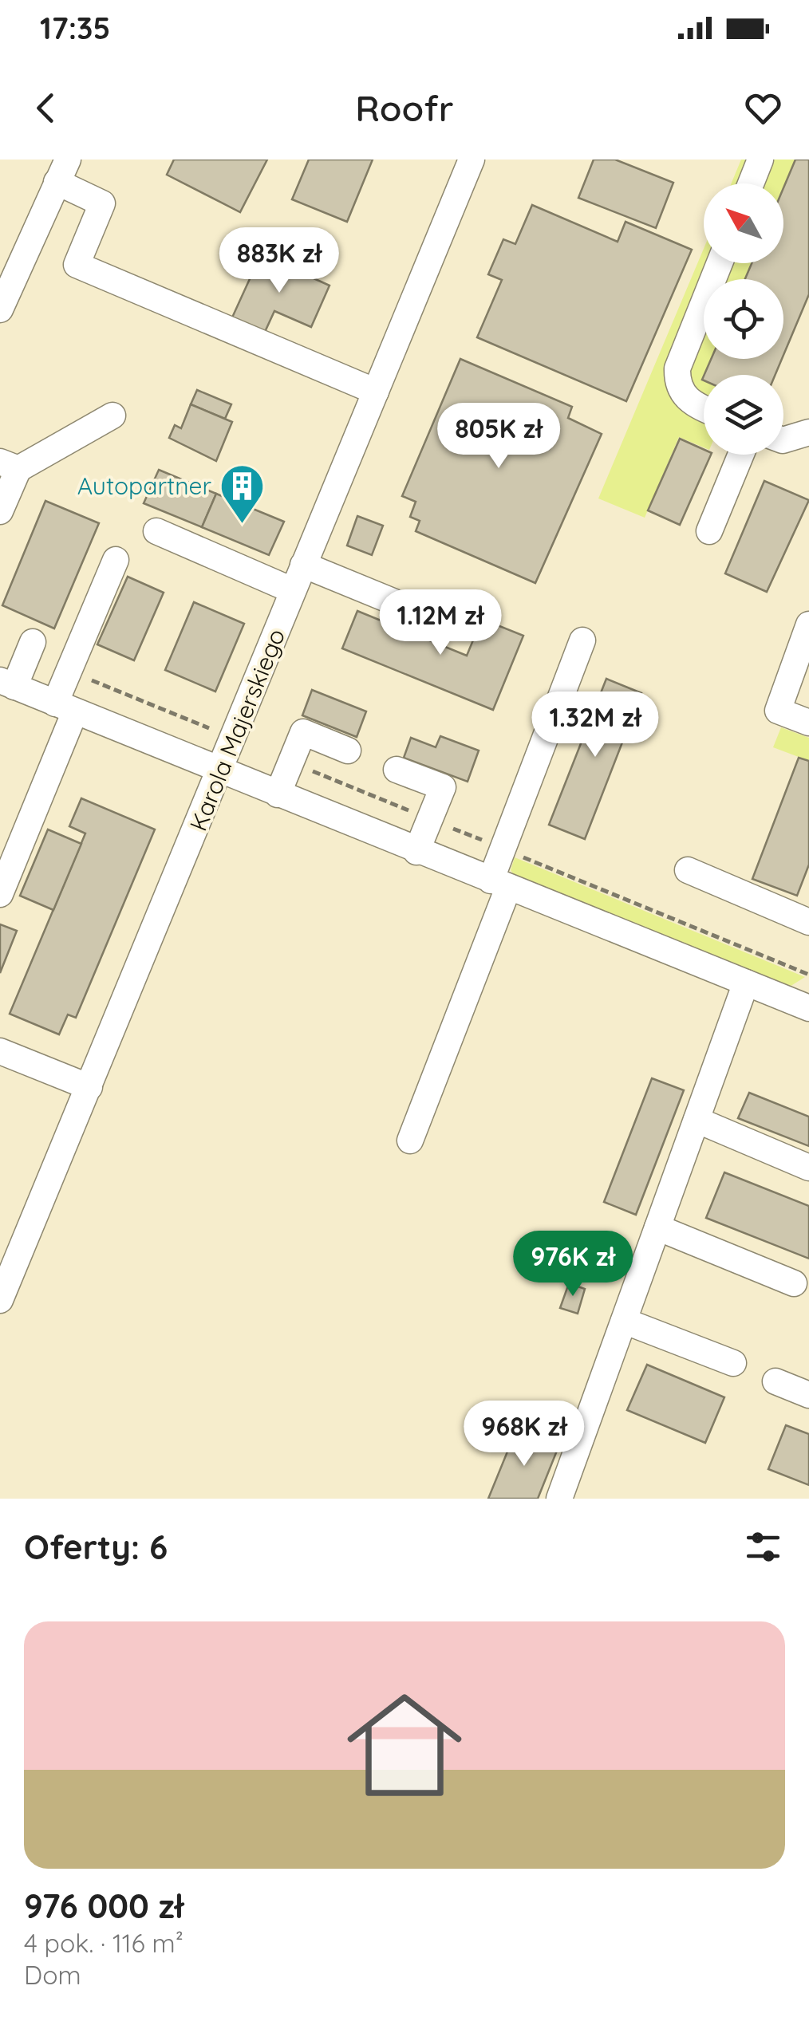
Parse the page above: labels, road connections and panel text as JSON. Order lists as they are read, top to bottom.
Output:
{
  "streets": {
    "street": ["Karola Majerskiego"]
  },
  "places": {
    "building": ["Autopartner"]
  },
  "north": "top left",
  "page": {
    "status": "17:35",
    "header": "Roofr",
    "price": [
      "883K zł",
      "805K zł",
      "1.12M zł",
      "1.32M zł",
      "976K zł",
      "968K zł"
    ],
    "heading": "Oferty: 6",
    "list": [
      {
        "name": "976 000 zł",
        "note": "4 pok. · 116 m² · Dom"
      }
    ]
  }
}
